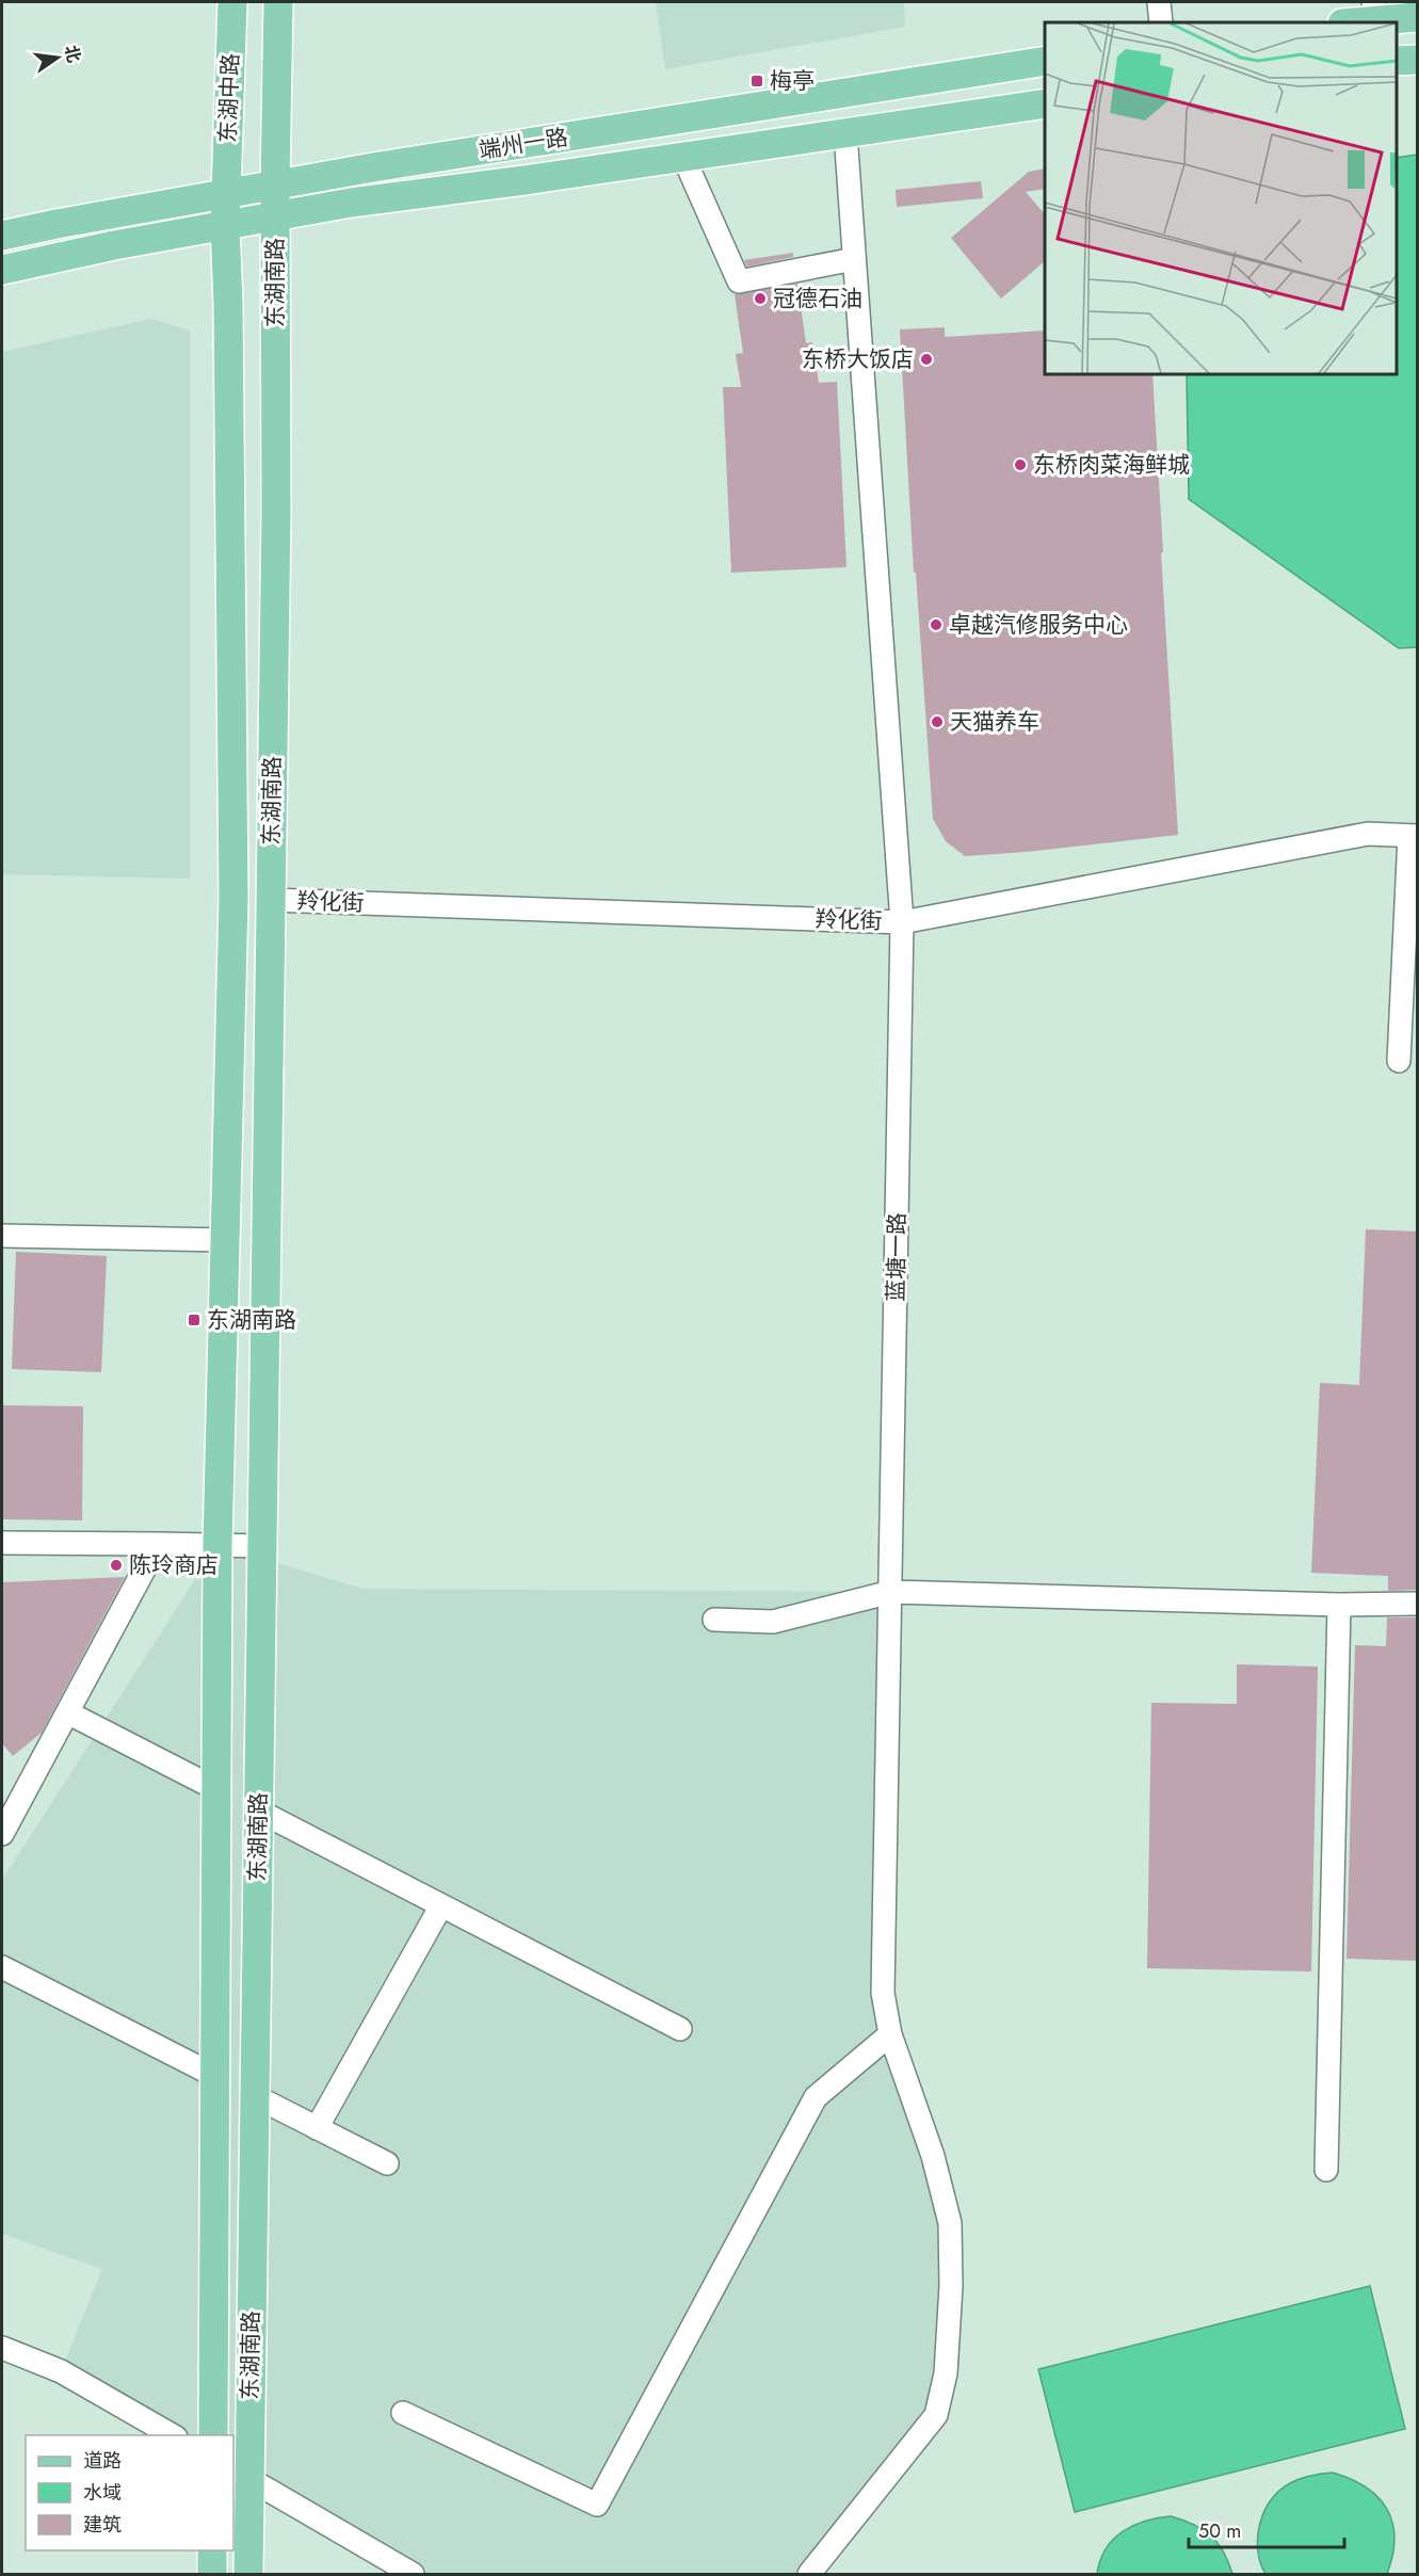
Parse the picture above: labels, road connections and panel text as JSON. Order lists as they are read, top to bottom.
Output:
{
  "streets": {
    "main road": ["东湖中路", "端州一路", "东湖南路"],
    "street": ["羚化街", "蓝塘一路"]
  },
  "crossings": [
    ["东湖中路", "端州一路"],
    ["东湖中路", "东湖南路"],
    ["端州一路", "东湖南路"],
    ["端州一路", "蓝塘一路"],
    ["东湖南路", "羚化街"],
    ["羚化街", "蓝塘一路"]
  ],
  "places": {
    "transit": ["梅亭", "东湖南路"],
    "other": [
      "冠德石油",
      "东桥大饭店",
      "东桥肉菜海鲜城",
      "卓越汽修服务中心",
      "天猫养车",
      "陈玲商店"
    ]
  },
  "legend": ["道路", "水域", "建筑"],
  "scale_bar": "50 m",
  "north": "right"
}
